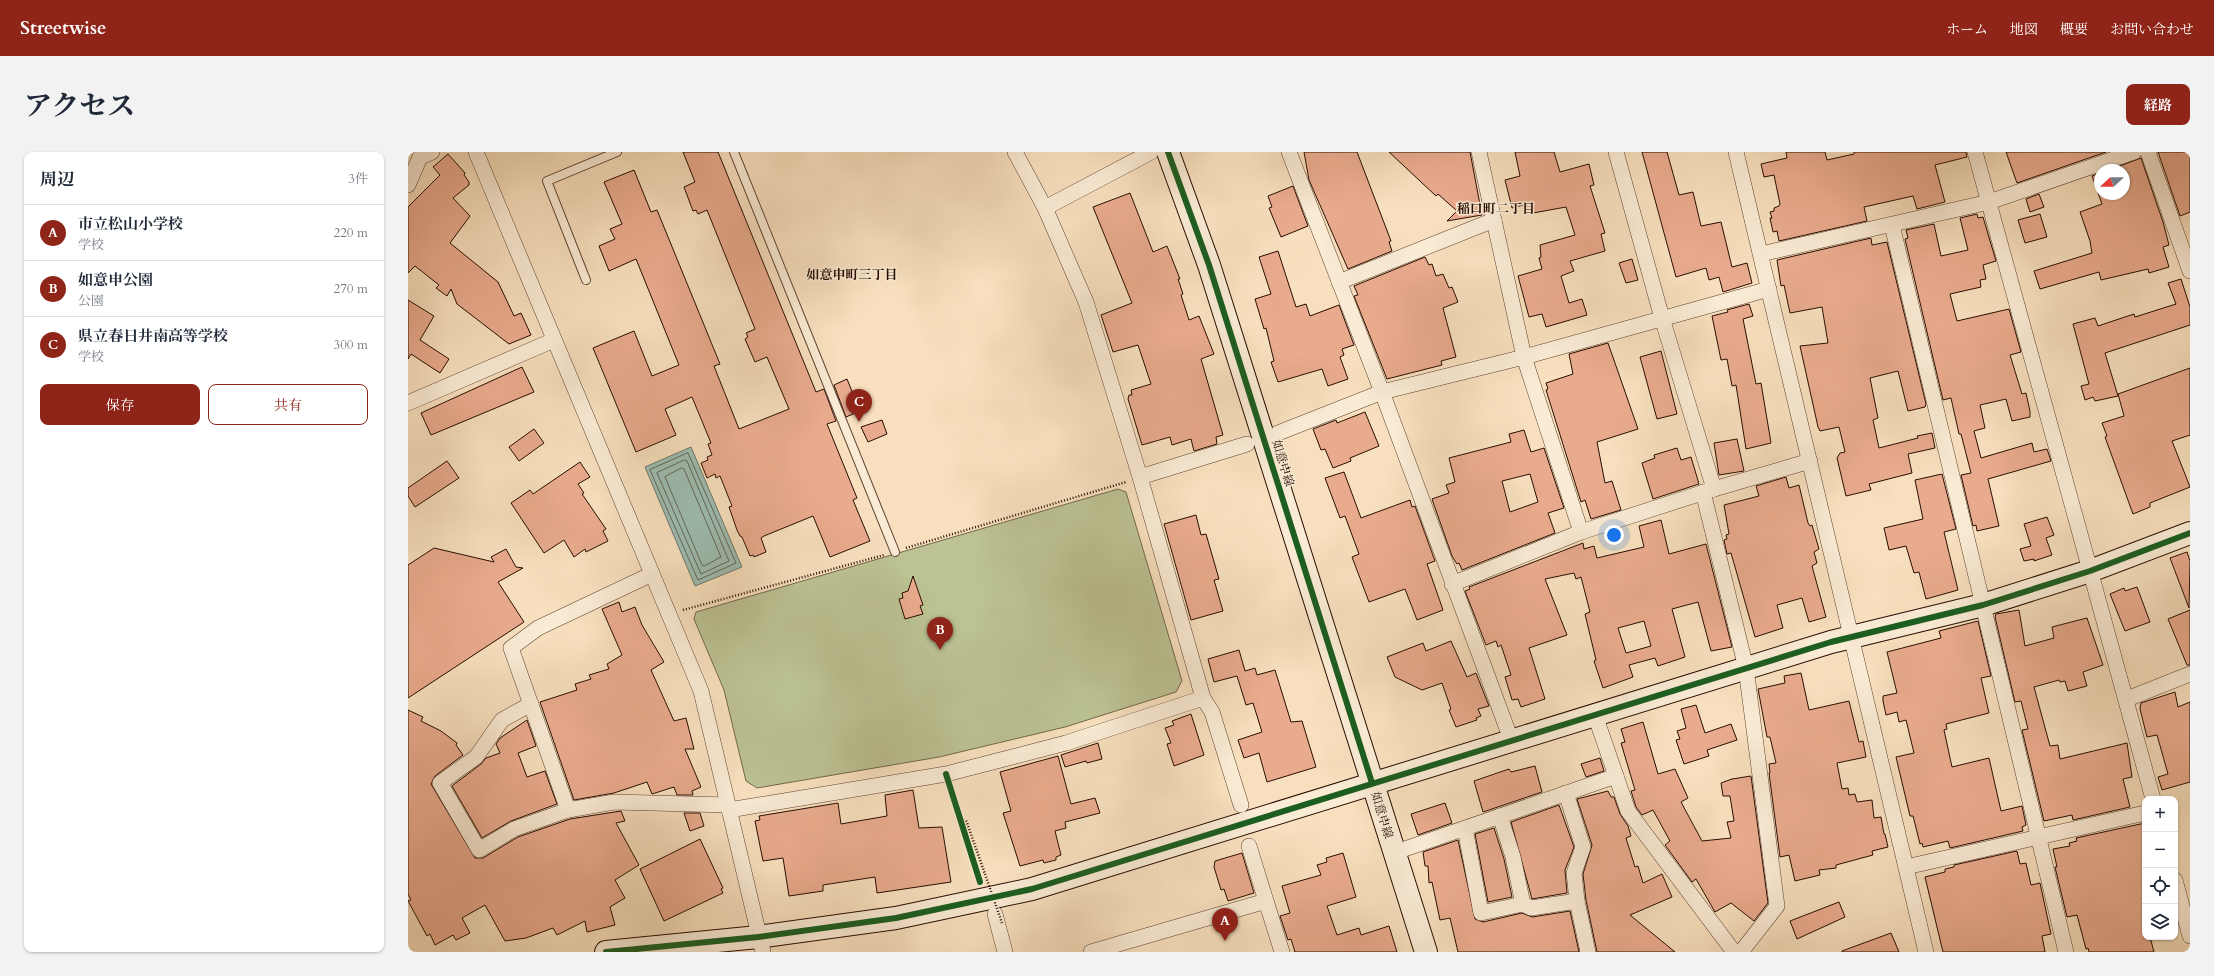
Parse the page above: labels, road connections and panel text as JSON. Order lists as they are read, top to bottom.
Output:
{
  "streets": {
    "street": ["如意申線"]
  },
  "districts": ["稲口町二丁目", "如意申町三丁目"],
  "north": "left",
  "page": {
    "header": "Streetwise",
    "nav": [
      "ホーム",
      "地図",
      "概要",
      "お問い合わせ"
    ],
    "title": "アクセス",
    "buttons": [
      "経路",
      ["保存", "共有"]
    ],
    "heading": ["周辺", "3件"],
    "list": [
      {
        "mark": "A",
        "name": "市立松山小学校",
        "note": "学校",
        "value": "220 m"
      },
      {
        "mark": "B",
        "name": "如意申公園",
        "note": "公園",
        "value": "270 m"
      },
      {
        "mark": "C",
        "name": "県立春日井南高等学校",
        "note": "学校",
        "value": "300 m"
      }
    ],
    "pins": ["C", "B", "A"],
    "map_buttons": ["+", "−"]
  }
}
